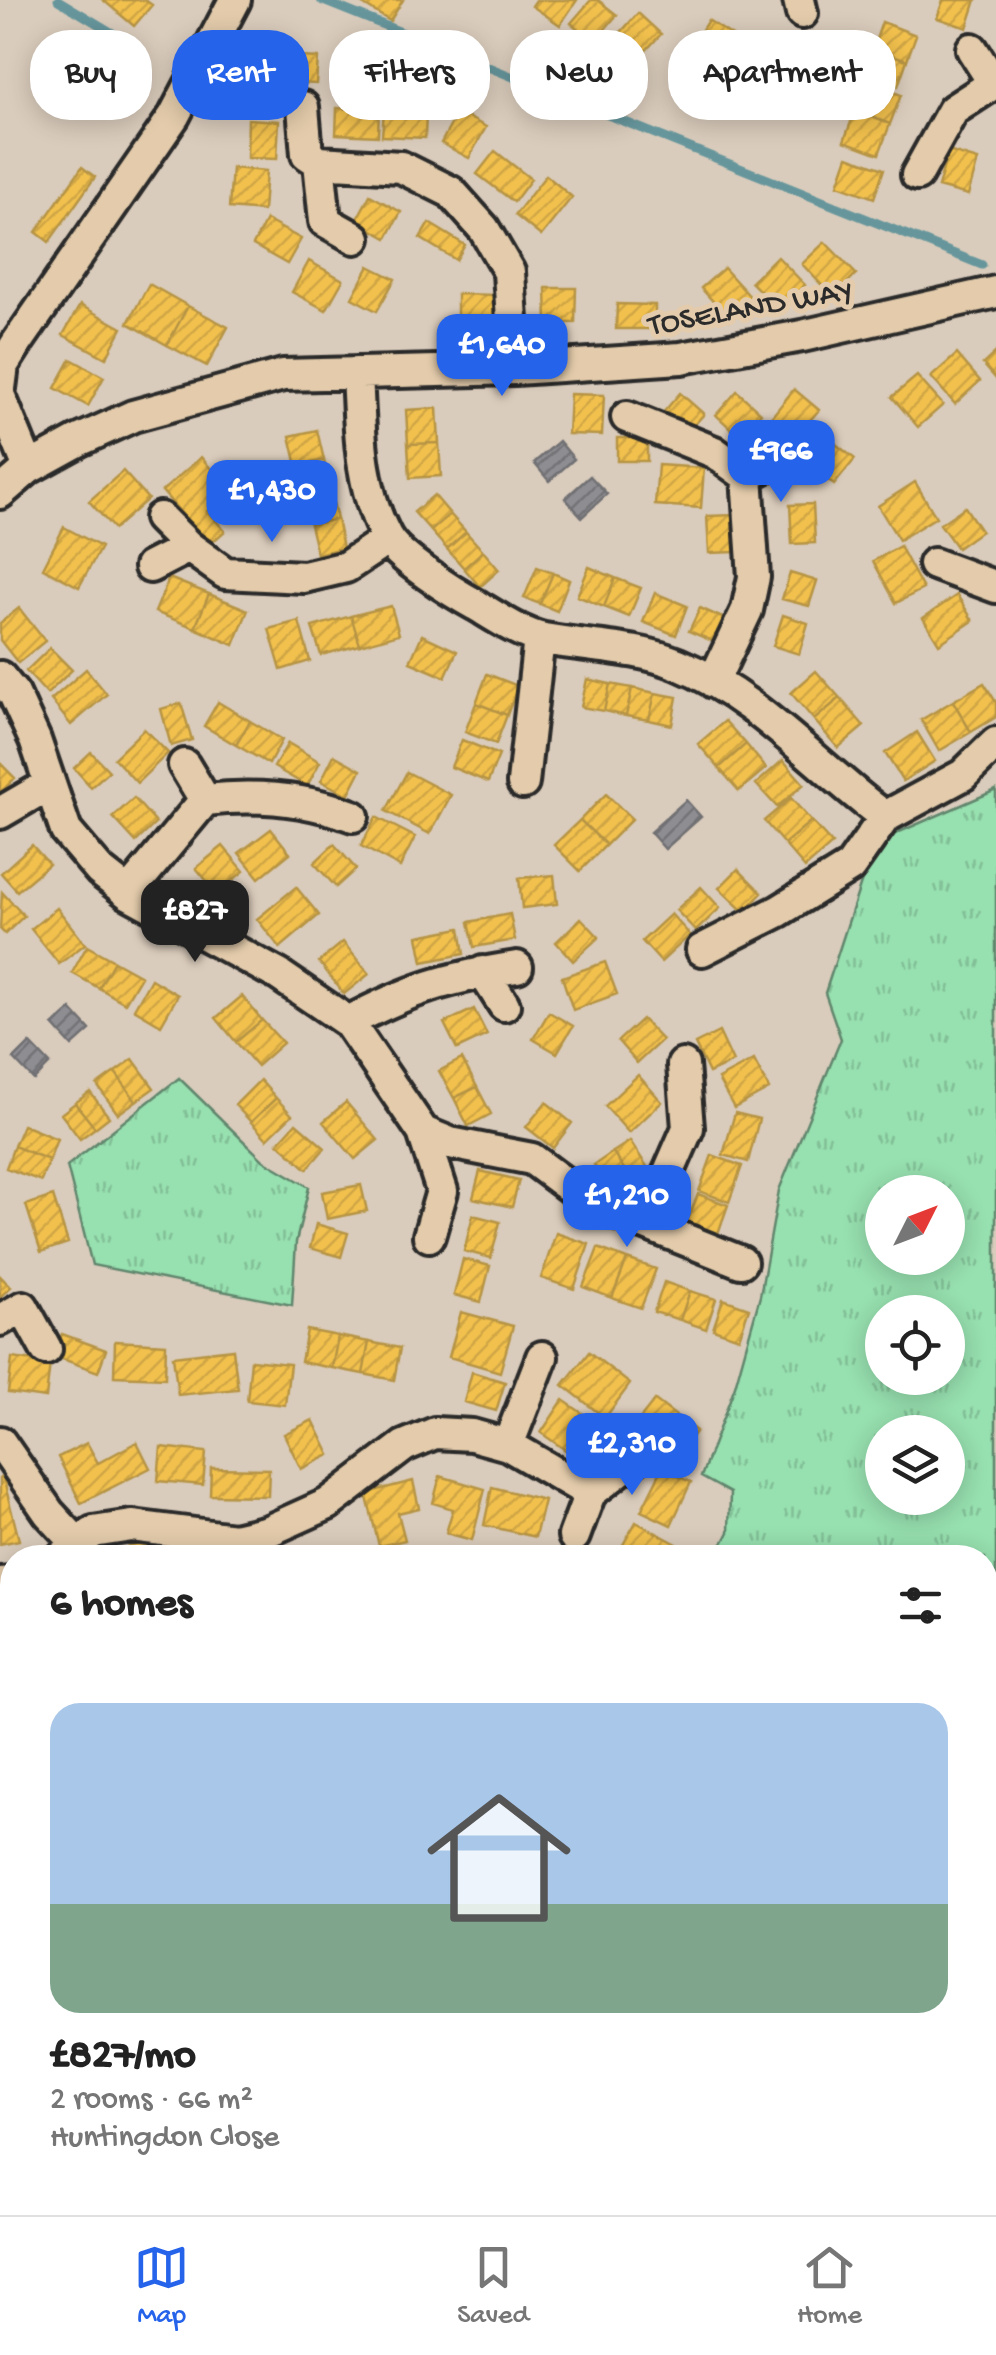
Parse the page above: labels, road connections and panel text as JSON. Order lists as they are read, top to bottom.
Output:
{
  "streets": {
    "street": ["TOSELAND WAY"]
  },
  "north": "top right",
  "page": {
    "chip": [
      "Buy",
      "Rent",
      "Filters",
      "New",
      "Apartment"
    ],
    "price": [
      "£1,640",
      "£966",
      "£1,430",
      "£827",
      "£1,210",
      "£2,310"
    ],
    "heading": "6 homes",
    "list": [
      {
        "name": "£827/mo",
        "note": "2 rooms · 66 m² · Huntingdon Close"
      }
    ],
    "tabs": ["Map", "Saved", "Home"]
  }
}
